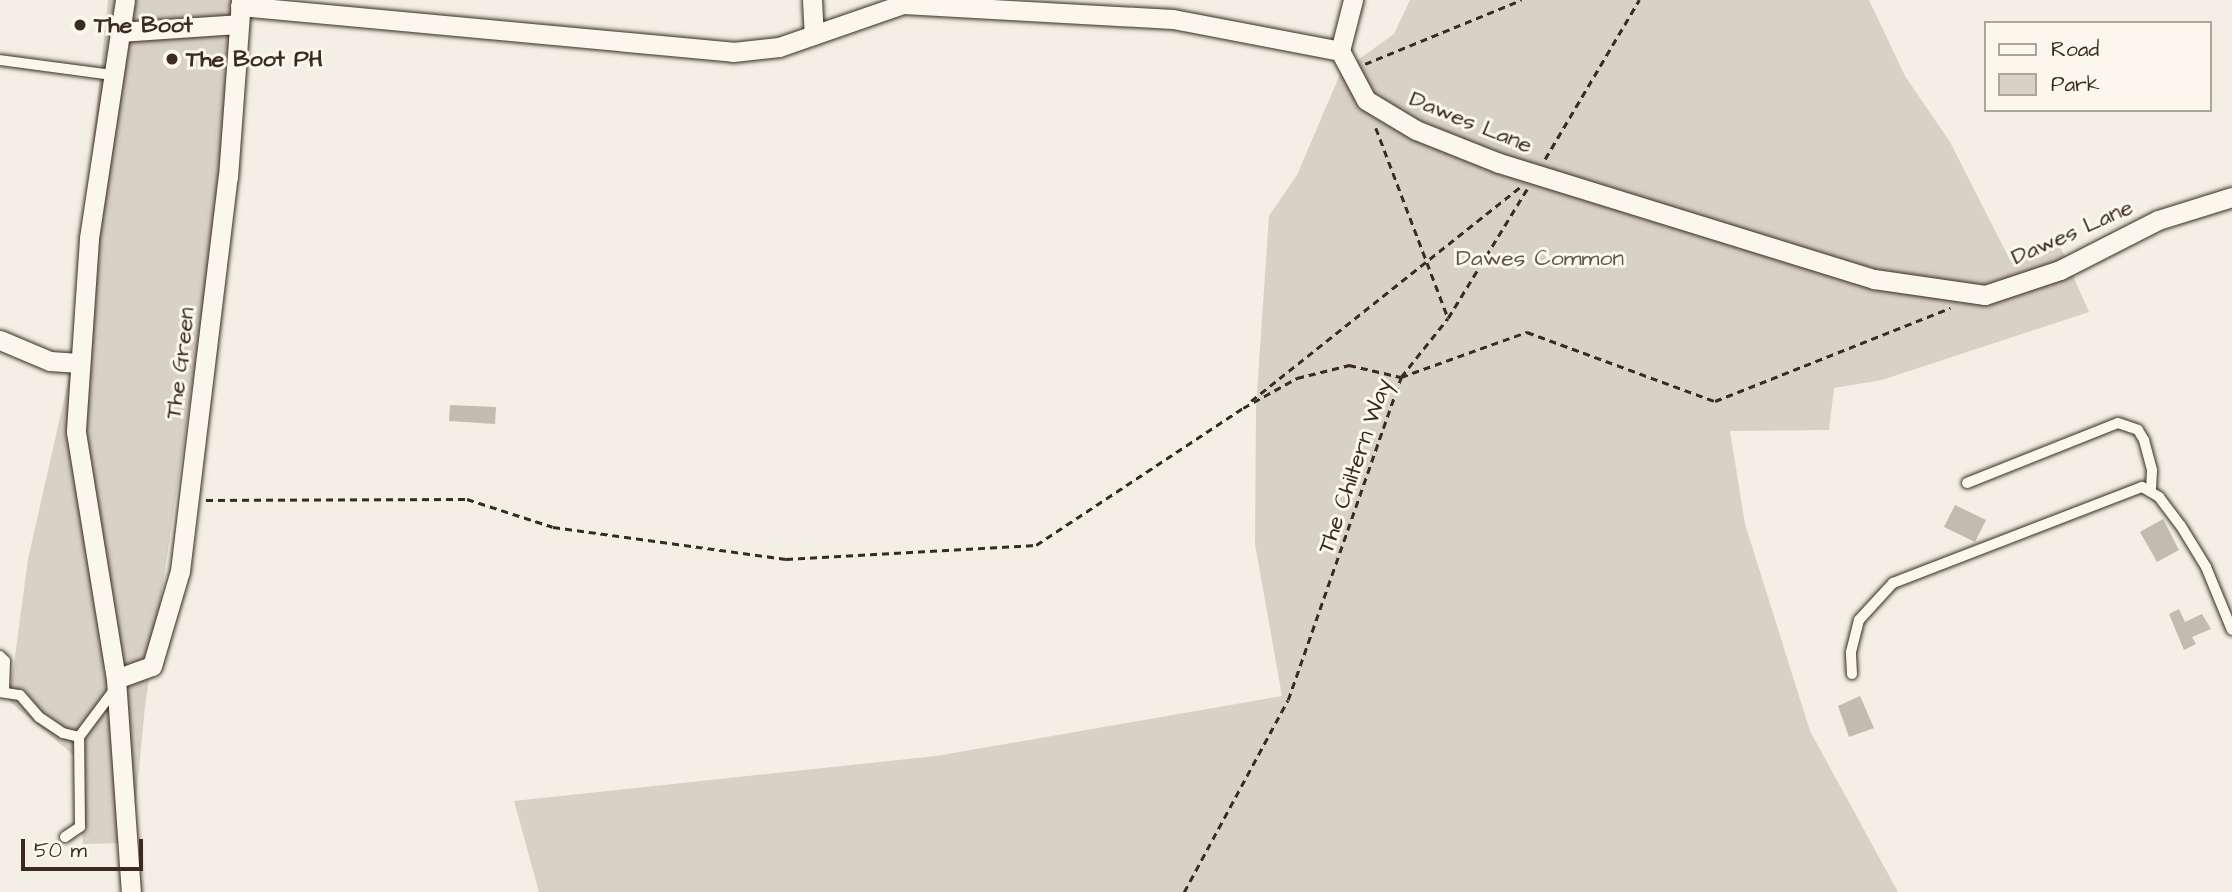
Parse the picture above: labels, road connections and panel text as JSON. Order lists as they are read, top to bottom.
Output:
{
  "streets": {
    "street": ["Dawes Lane", "The Green"],
    "path": ["The Chiltern Way"]
  },
  "crossings": [
    ["Dawes Lane", "The Chiltern Way"]
  ],
  "parks": ["Dawes Common"],
  "places": ["The Boot", "The Boot PH"],
  "legend": ["Road", "Park"],
  "scale_bar": "50 m"
}
